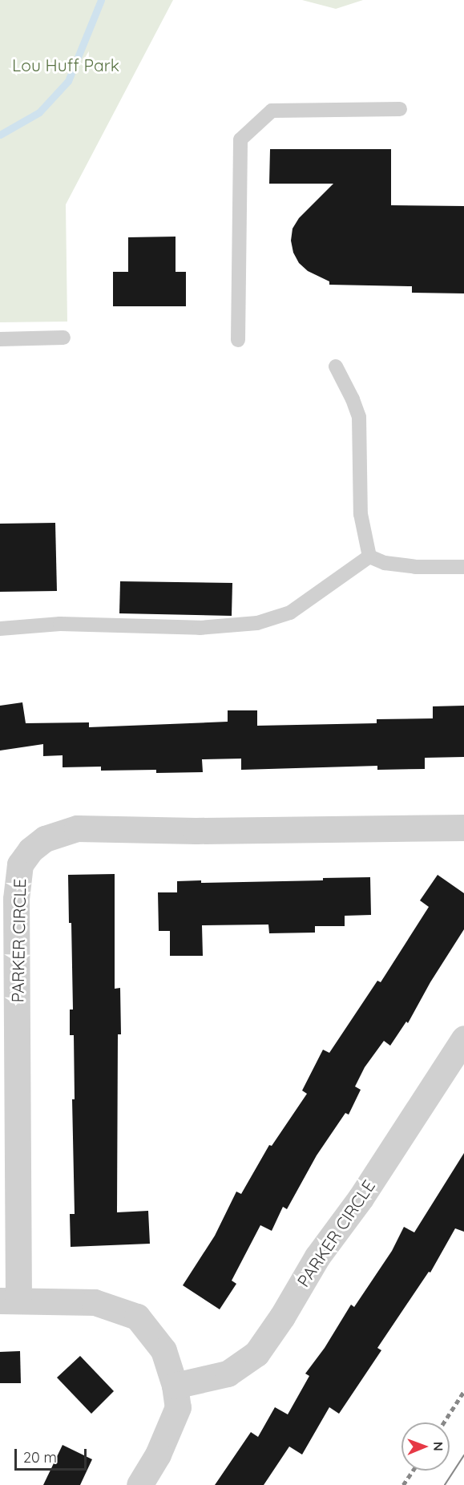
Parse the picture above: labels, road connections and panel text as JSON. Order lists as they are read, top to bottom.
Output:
{
  "streets": {
    "street": ["PARKER CIRCLE"]
  },
  "parks": ["Lou Huff Park"],
  "scale_bar": "20 m",
  "north": "right"
}
